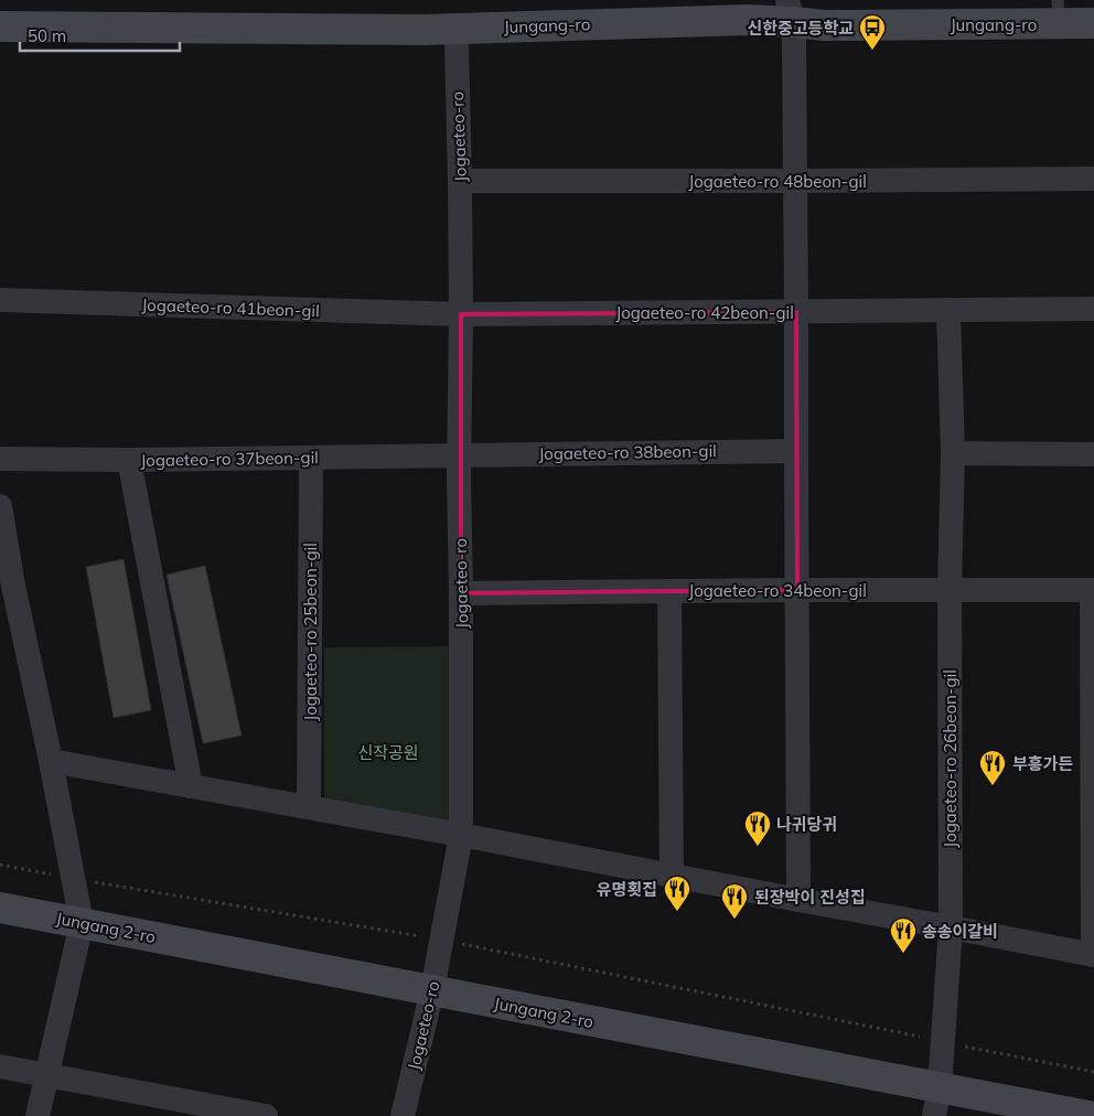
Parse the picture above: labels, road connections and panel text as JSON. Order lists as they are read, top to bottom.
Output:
{
  "streets": {
    "main road": ["Jungang-ro", "Jungang 2-ro"],
    "street": [
      "Jogaeteo-ro",
      "Jogaeteo-ro 48beon-gil",
      "Jogaeteo-ro 41beon-gil",
      "Jogaeteo-ro 42beon-gil",
      "Jogaeteo-ro 38beon-gil",
      "Jogaeteo-ro 37beon-gil",
      "Jogaeteo-ro 34beon-gil",
      "Jogaeteo-ro 25beon-gil",
      "Jogaeteo-ro 26beon-gil"
    ]
  },
  "crossings": [
    ["Jungang-ro", "Jogaeteo-ro"],
    ["Jogaeteo-ro", "Jogaeteo-ro 48beon-gil"],
    ["Jogaeteo-ro", "Jogaeteo-ro 41beon-gil"],
    ["Jogaeteo-ro", "Jogaeteo-ro 42beon-gil"],
    ["Jogaeteo-ro", "Jogaeteo-ro 38beon-gil"],
    ["Jogaeteo-ro", "Jogaeteo-ro 37beon-gil"],
    ["Jogaeteo-ro", "Jogaeteo-ro 34beon-gil"],
    ["Jogaeteo-ro", "Jungang 2-ro"],
    ["Jogaeteo-ro 41beon-gil", "Jogaeteo-ro 42beon-gil"],
    ["Jogaeteo-ro 38beon-gil", "Jogaeteo-ro 37beon-gil"],
    ["Jogaeteo-ro 37beon-gil", "Jogaeteo-ro 25beon-gil"],
    ["Jogaeteo-ro 34beon-gil", "Jogaeteo-ro 26beon-gil"],
    ["Jogaeteo-ro 26beon-gil", "Jungang 2-ro"]
  ],
  "parks": ["신작공원"],
  "places": {
    "bus stop": ["신한중고등학교"],
    "restaurant": [
      "부흥가든",
      "나귀당귀",
      "유명횟집",
      "된장박이 진성집",
      "송송이갈비"
    ]
  },
  "scale_bar": "50 m"
}
